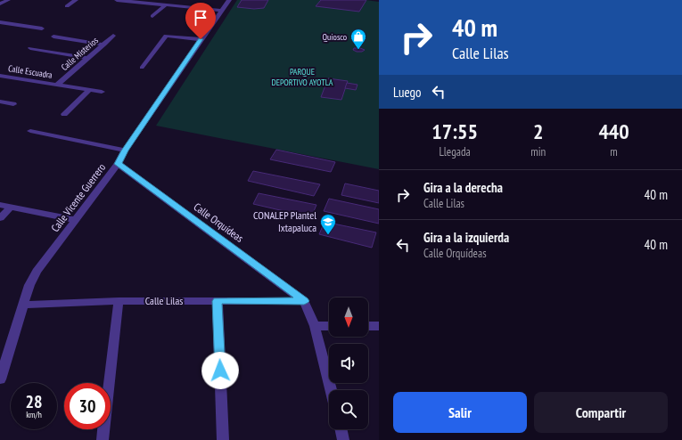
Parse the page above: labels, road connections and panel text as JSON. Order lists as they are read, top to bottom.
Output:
{
  "streets": {
    "street": [
      "Calle Misterios",
      "Calle Escuadra",
      "Calle Vicente Guerrero",
      "Calle Orquídeas",
      "Calle Lilas"
    ]
  },
  "crossings": [
    ["Calle Misterios", "Calle Escuadra"],
    ["Calle Vicente Guerrero", "Calle Orquídeas"],
    ["Calle Vicente Guerrero", "Calle Lilas"],
    ["Calle Orquídeas", "Calle Lilas"]
  ],
  "parks": ["PARQUE DEPORTIVO AYOTLA"],
  "places": {
    "shop": ["Quiosco"],
    "school or university": ["CONALEP Plantel Ixtapaluca"]
  },
  "north": "bottom",
  "page": {
    "turn": ["40 m", "Calle Lilas"],
    "then": "Luego",
    "eta": [
      "17:55",
      "Llegada",
      "2",
      "min",
      "440",
      "m"
    ],
    "list": [
      {
        "name": "Gira a la derecha",
        "note": "Calle Lilas",
        "value": "40 m"
      },
      {
        "name": "Gira a la izquierda",
        "note": "Calle Orquídeas",
        "value": "40 m"
      }
    ],
    "speed": "28 km/h",
    "limit": "30",
    "buttons": ["Salir", "Compartir"]
  }
}
